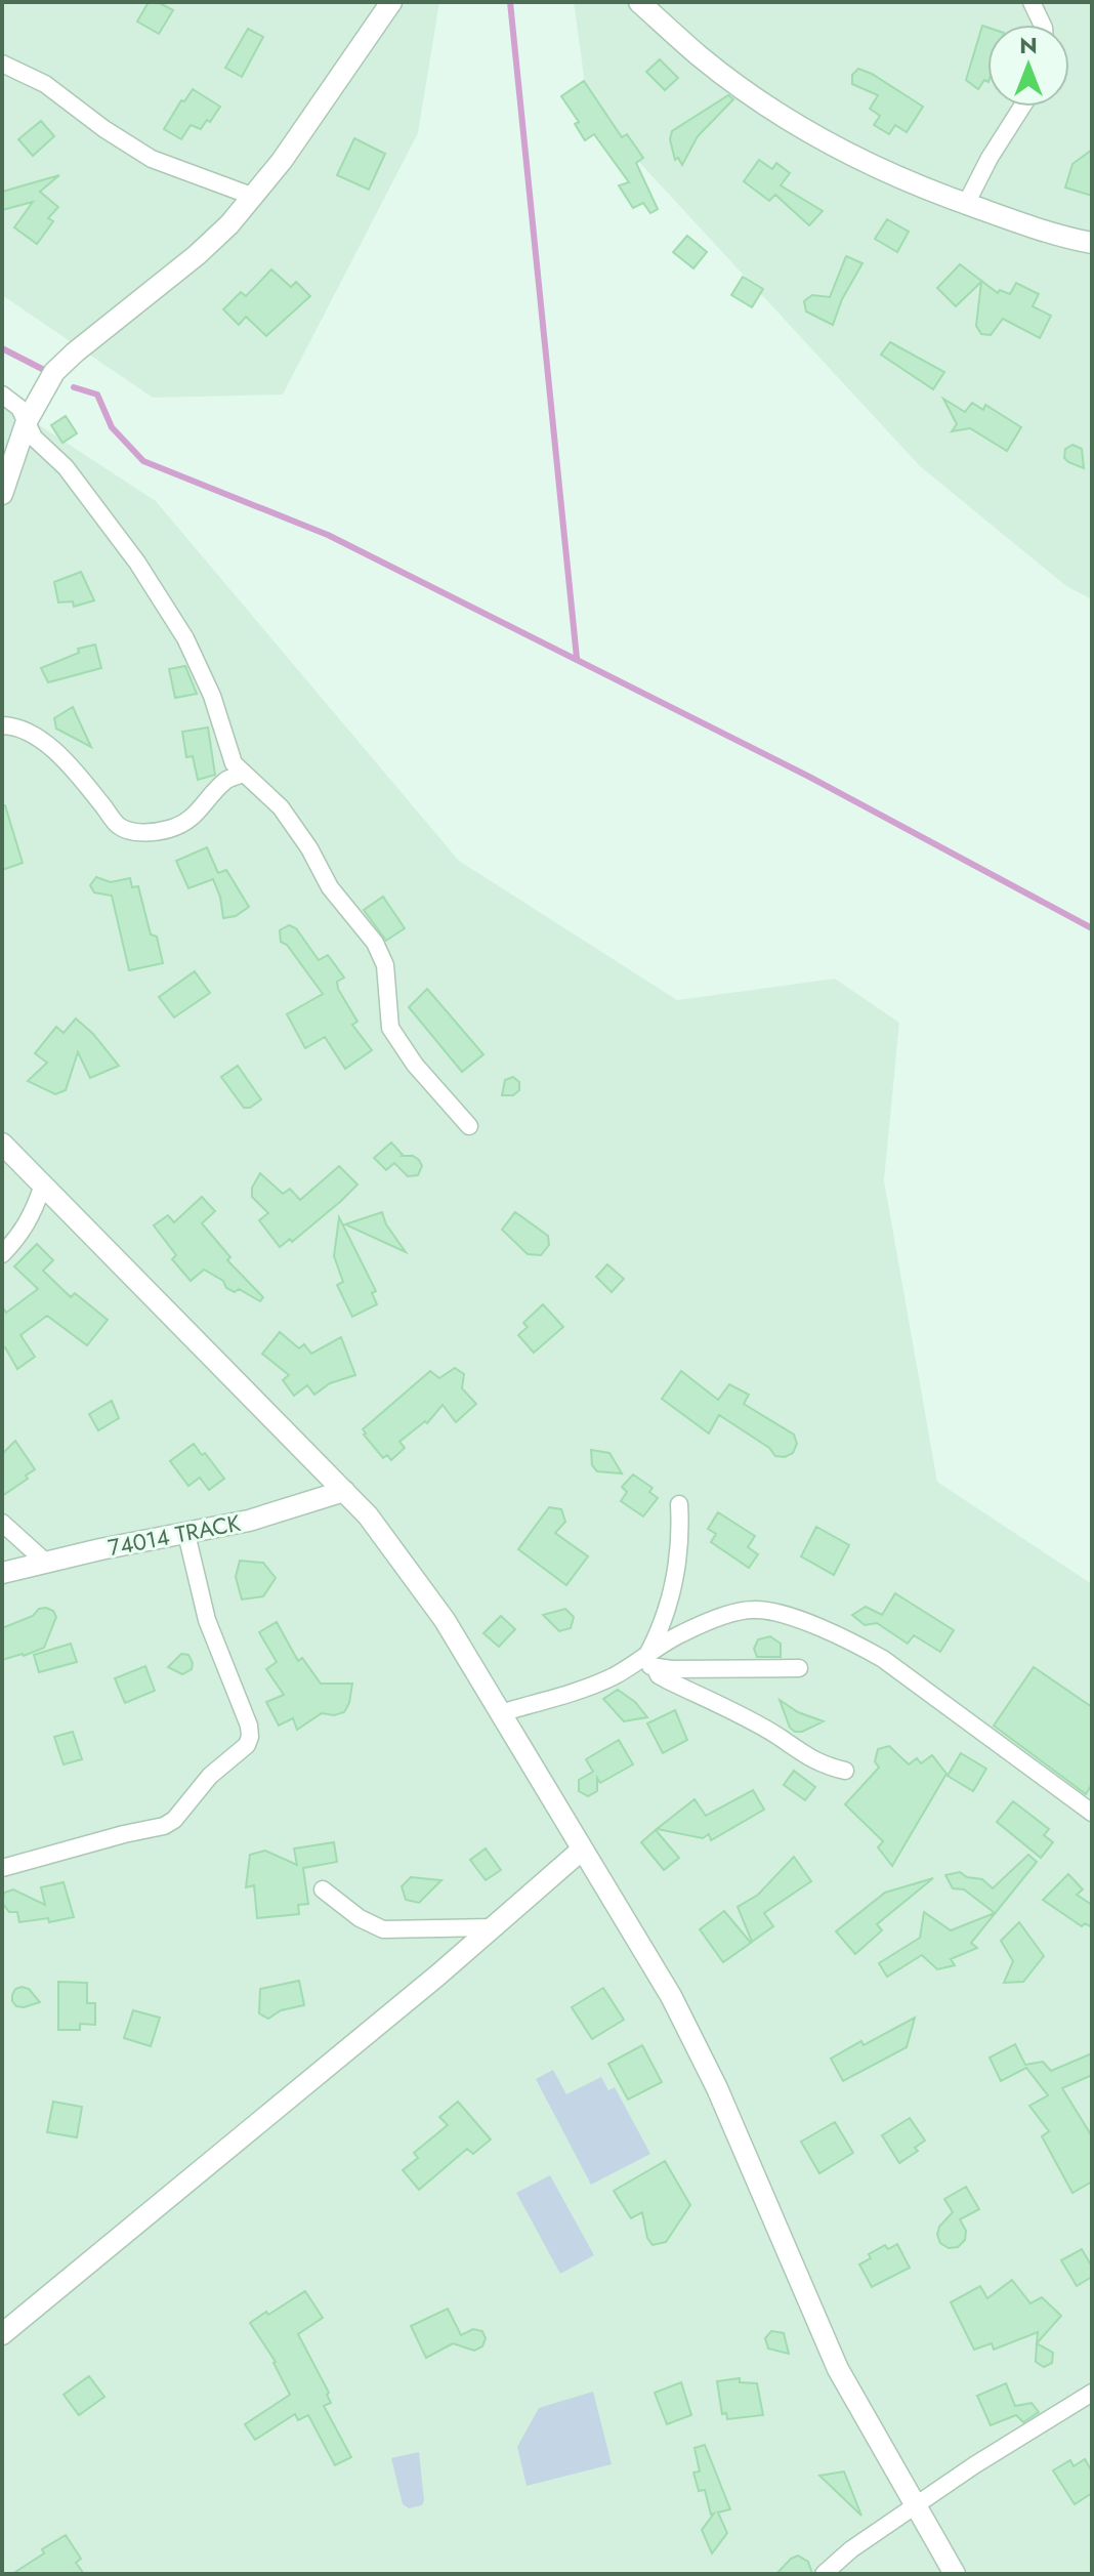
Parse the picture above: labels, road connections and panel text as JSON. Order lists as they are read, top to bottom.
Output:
{
  "streets": {
    "street": ["74014 TRACK"]
  },
  "north": "top"
}
